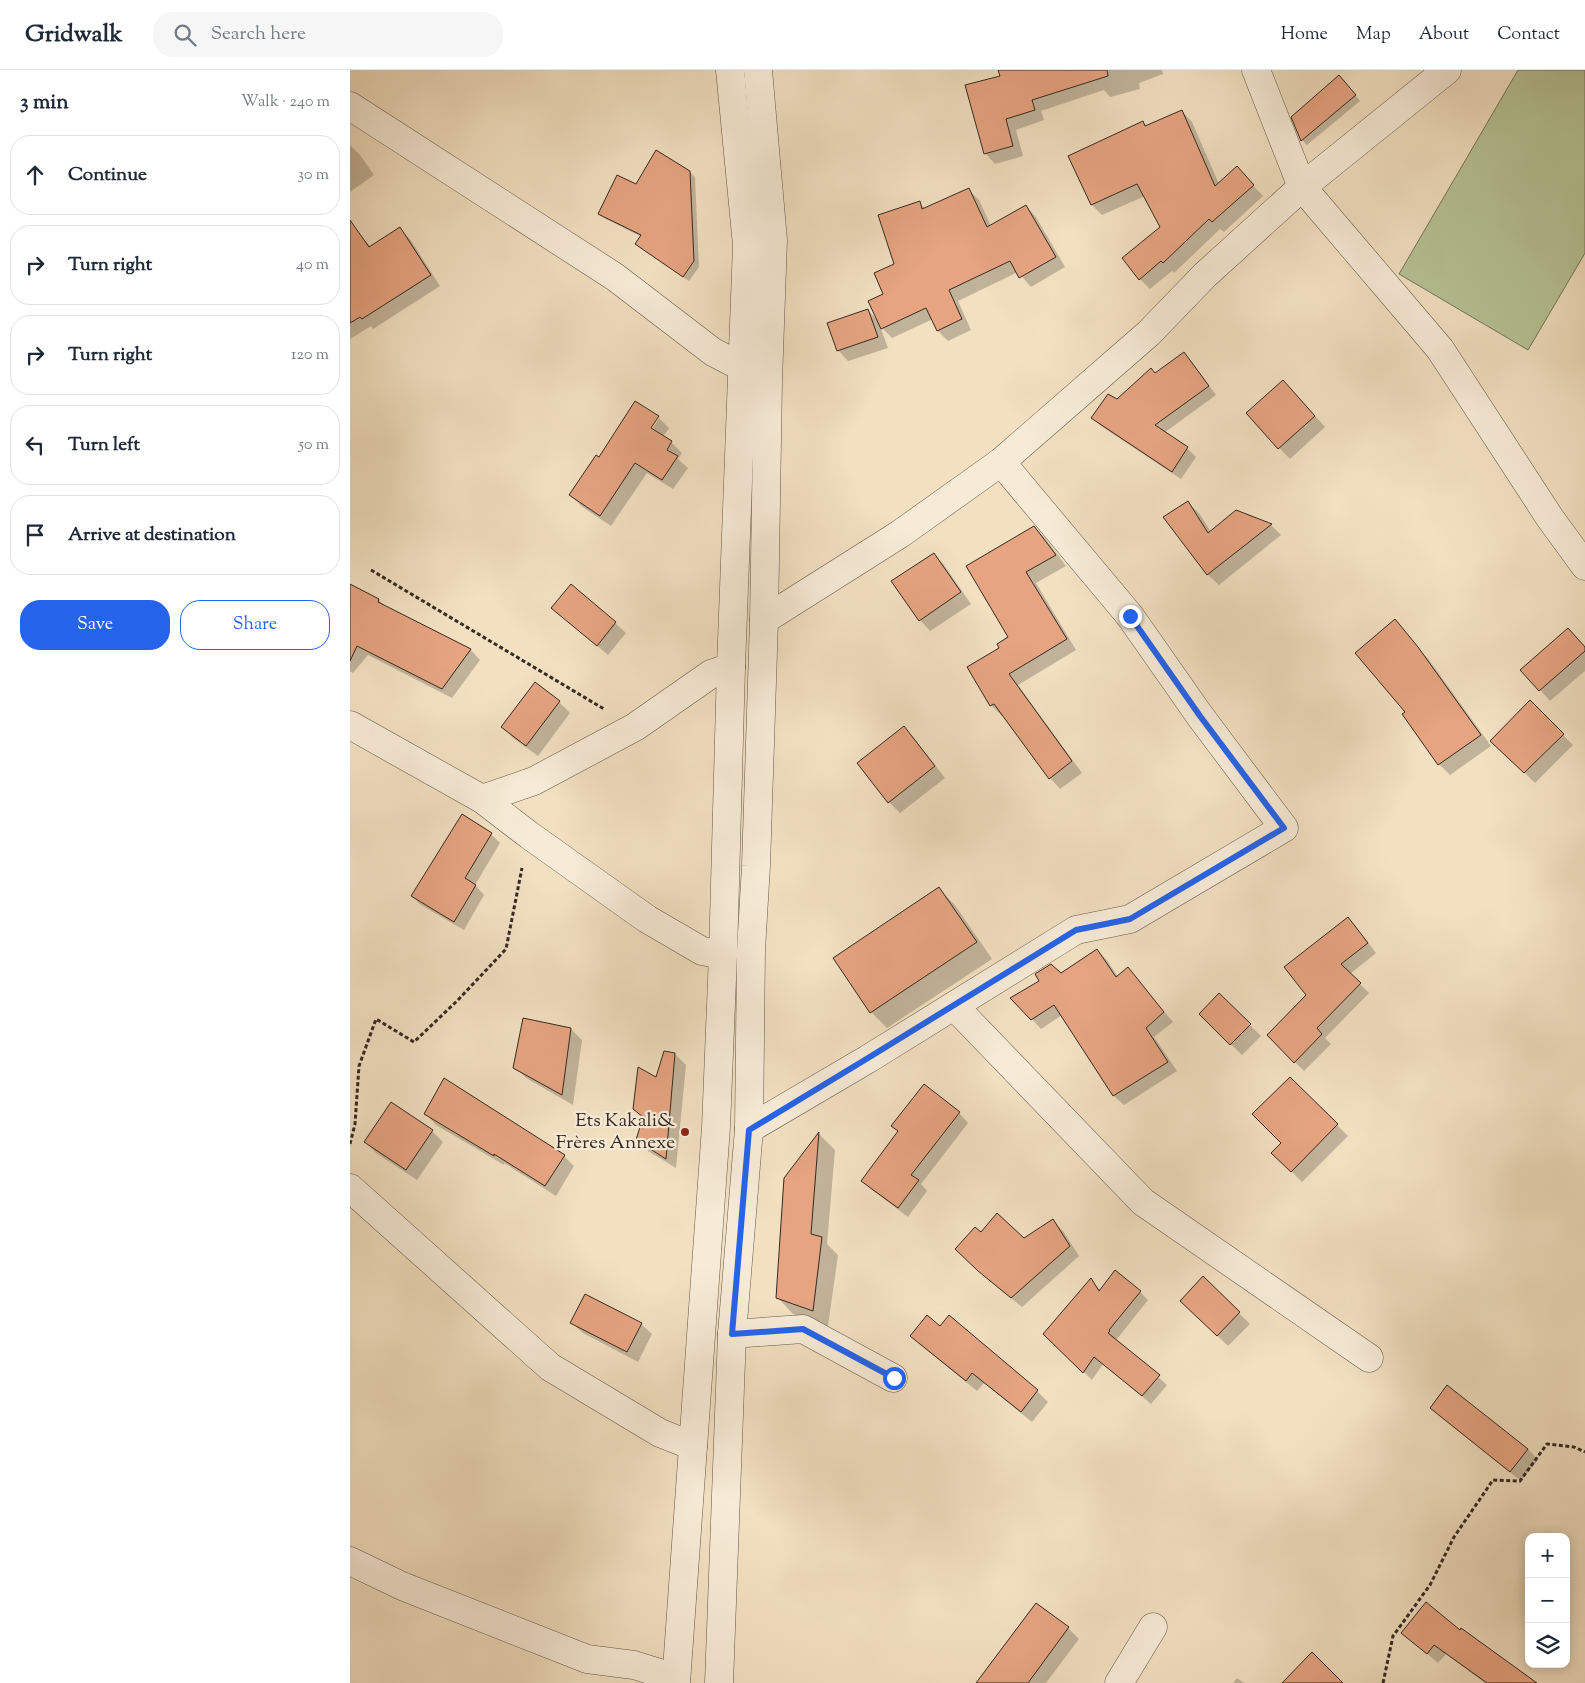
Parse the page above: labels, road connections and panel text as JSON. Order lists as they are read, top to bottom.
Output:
{
  "places": ["Ets Kakali& Frères Annexe"],
  "page": {
    "header": "Gridwalk",
    "search": "Search here",
    "nav": [
      "Home",
      "Map",
      "About",
      "Contact"
    ],
    "heading": ["3 min", "Walk · 240 m"],
    "list": [
      ["Continue", "30 m"],
      ["Turn right", "40 m"],
      ["Turn right", "120 m"],
      ["Turn left", "50 m"],
      "Arrive at destination"
    ],
    "buttons": ["Save", "Share"],
    "map_buttons": ["+", "−"]
  }
}
